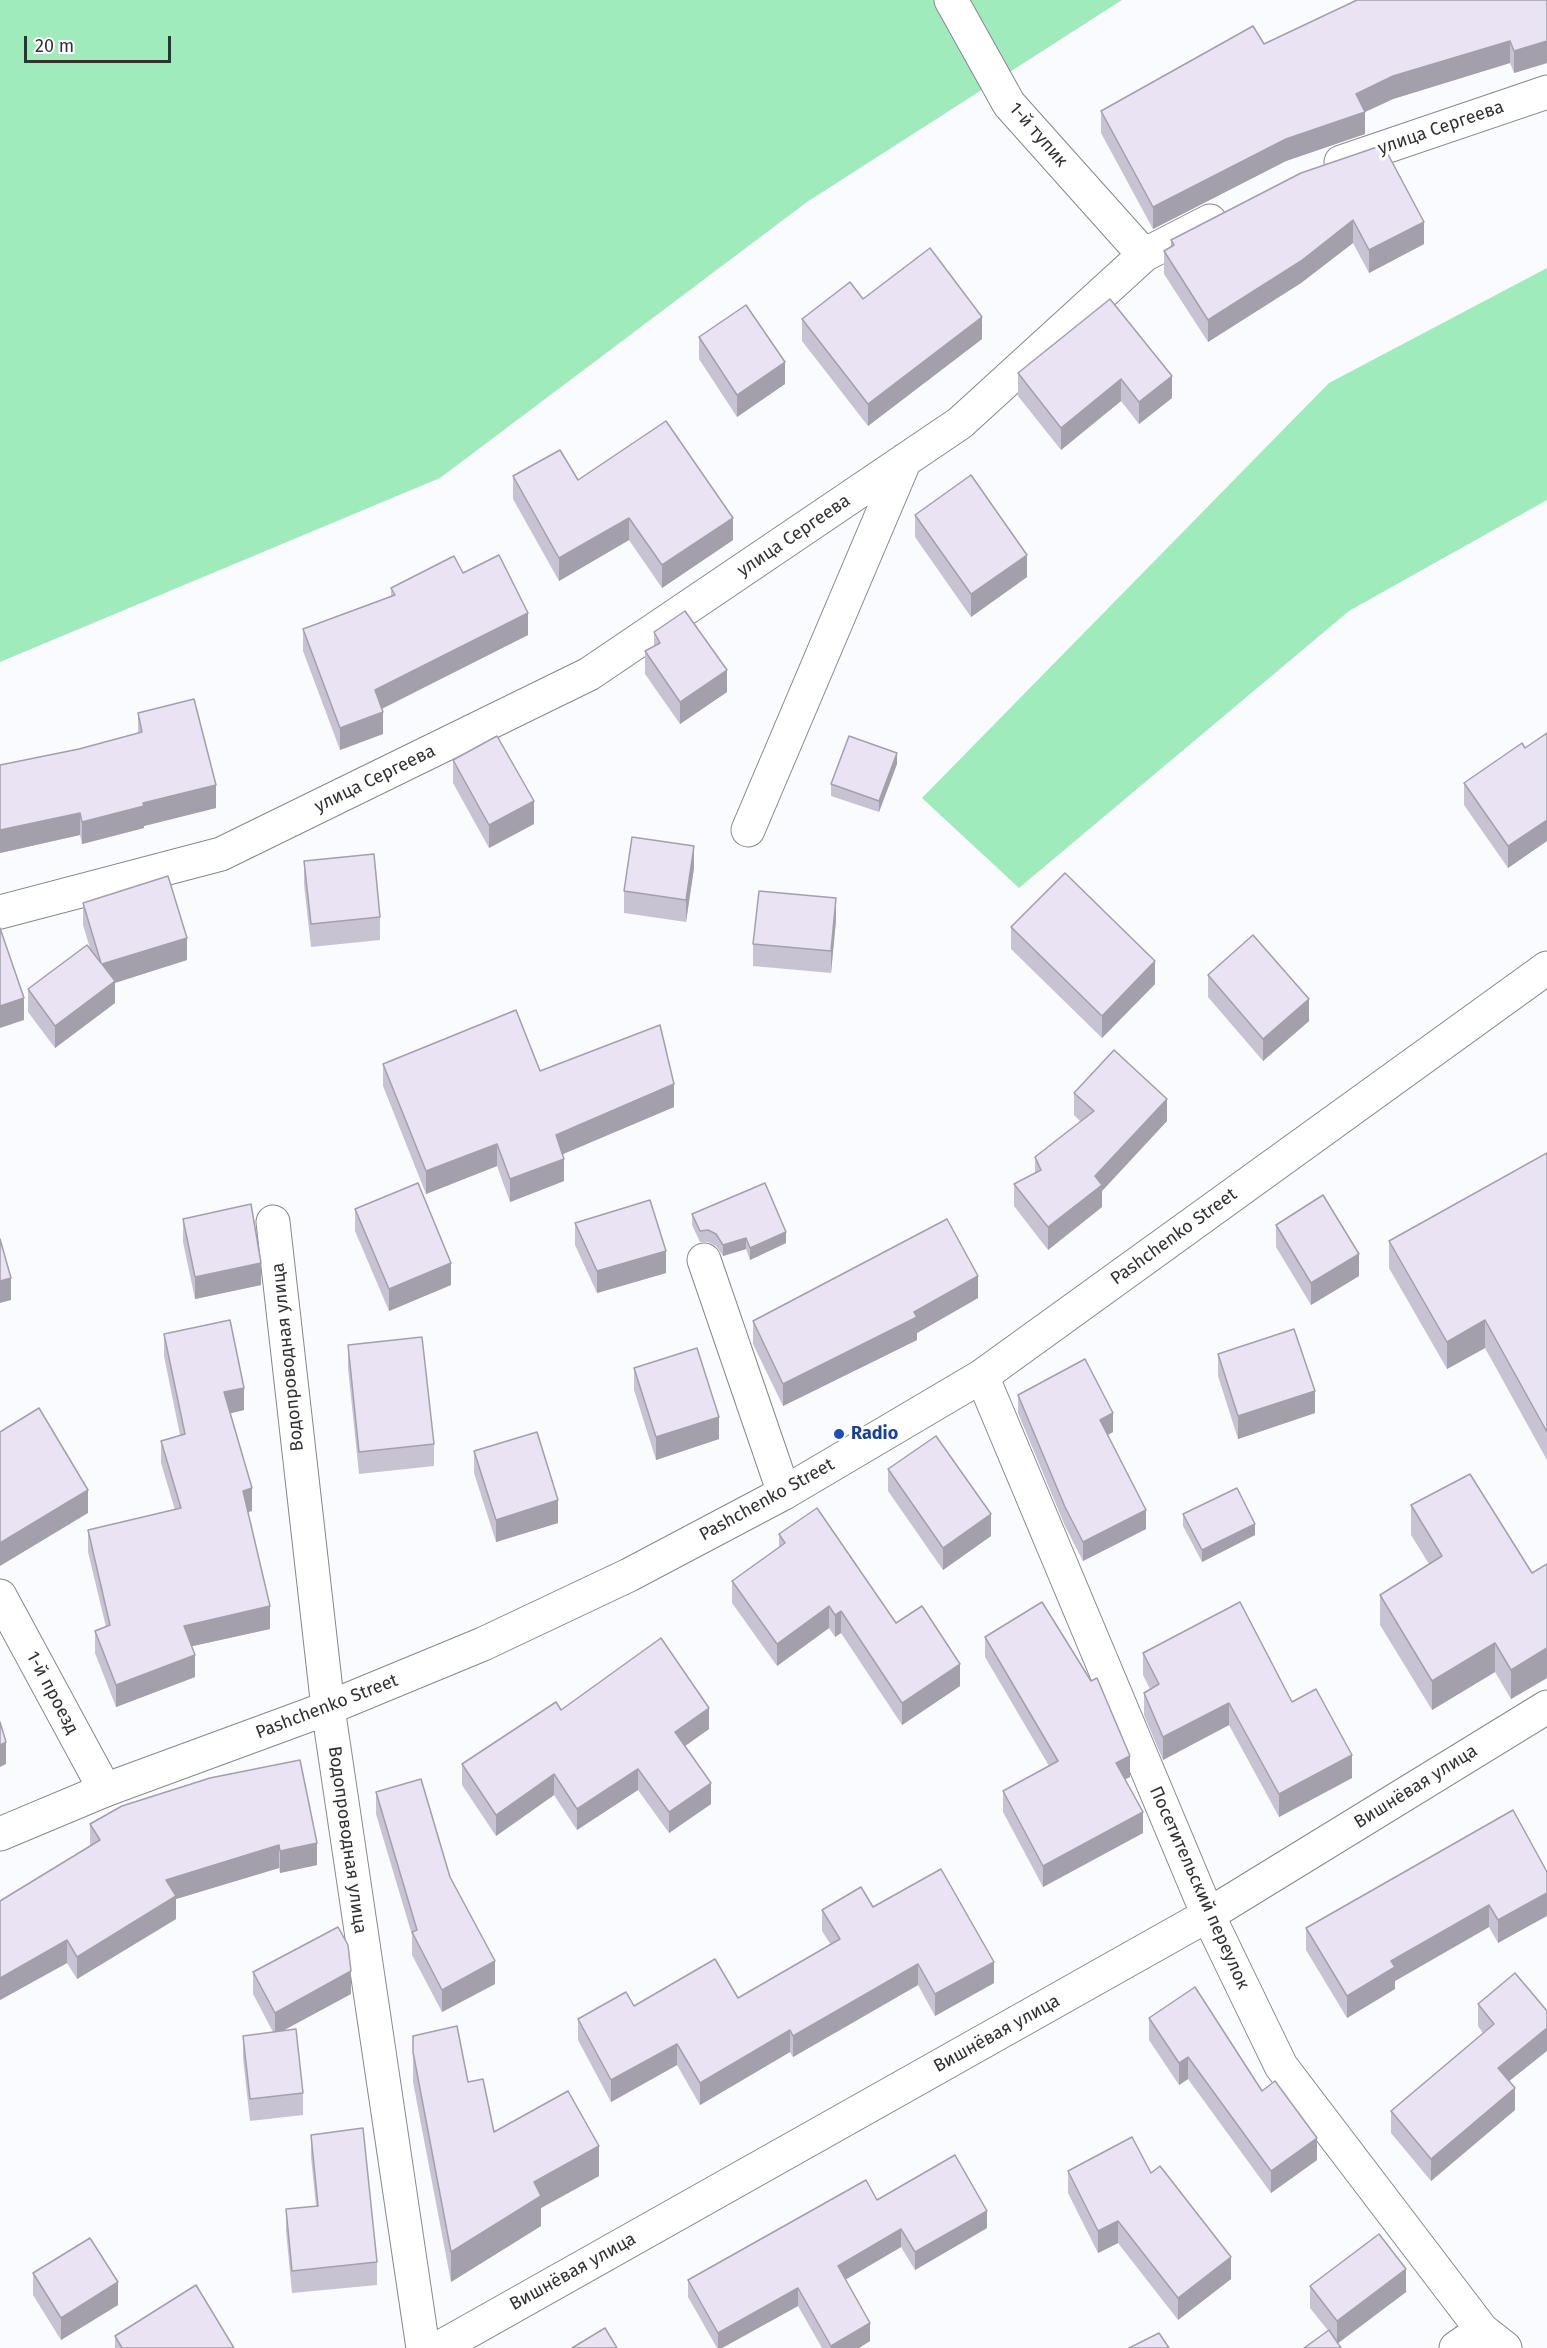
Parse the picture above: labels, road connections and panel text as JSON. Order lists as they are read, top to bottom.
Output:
{
  "streets": {
    "street": [
      "улица Сергеева",
      "1-й тупик",
      "Pashchenko Street",
      "Водопроводная улица",
      "1-й проезд",
      "Вишнёвая улица",
      "Посетительский переулок"
    ]
  },
  "crossings": [
    ["улица Сергеева", "1-й тупик"],
    ["Pashchenko Street", "Водопроводная улица"],
    ["Pashchenko Street", "1-й проезд"],
    ["Pashchenko Street", "Посетительский переулок"],
    ["Вишнёвая улица", "Посетительский переулок"]
  ],
  "places": ["Radio"],
  "scale_bar": "20 m"
}
